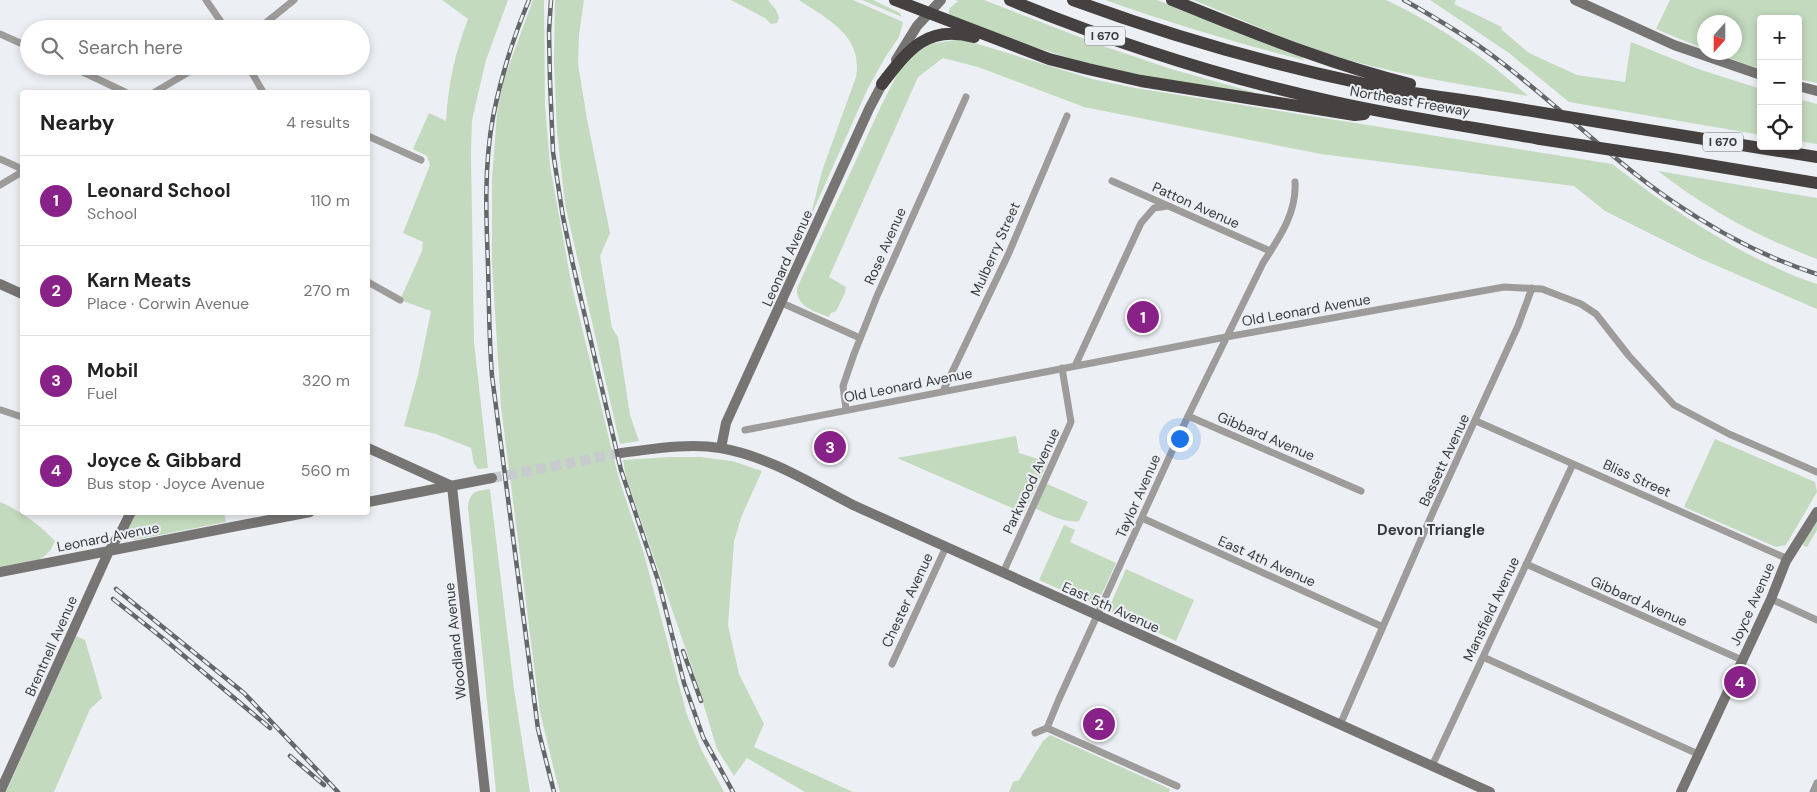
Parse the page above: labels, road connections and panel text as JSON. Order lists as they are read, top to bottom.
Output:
{
  "streets": {
    "highway": ["I 670", "Northeast Freeway"],
    "main road": [
      "Leonard Avenue",
      "Joyce Avenue",
      "East 5th Avenue",
      "Woodland Avenue",
      "Brentnell Avenue"
    ],
    "street": [
      "Patton Avenue",
      "Rose Avenue",
      "Mulberry Street",
      "Old Leonard Avenue",
      "Gibbard Avenue",
      "Bassett Avenue",
      "Bliss Street",
      "Parkwood Avenue",
      "Taylor Avenue",
      "East 4th Avenue",
      "Chester Avenue",
      "Mansfield Avenue"
    ]
  },
  "crossings": [
    ["Patton Avenue", "Taylor Avenue"],
    ["Rose Avenue", "Old Leonard Avenue"],
    ["Mulberry Street", "Old Leonard Avenue"],
    ["Leonard Avenue", "East 5th Avenue"],
    ["Leonard Avenue", "Brentnell Avenue"],
    ["Old Leonard Avenue", "Bassett Avenue"],
    ["Old Leonard Avenue", "Parkwood Avenue"],
    ["Old Leonard Avenue", "Taylor Avenue"],
    ["Gibbard Avenue", "Taylor Avenue"],
    ["Gibbard Avenue", "Joyce Avenue"],
    ["Gibbard Avenue", "Mansfield Avenue"],
    ["Bassett Avenue", "Bliss Street"],
    ["Bassett Avenue", "East 4th Avenue"],
    ["Bassett Avenue", "East 5th Avenue"],
    ["Bliss Street", "Joyce Avenue"],
    ["Bliss Street", "Mansfield Avenue"],
    ["Parkwood Avenue", "East 5th Avenue"],
    ["Taylor Avenue", "East 4th Avenue"],
    ["Taylor Avenue", "East 5th Avenue"],
    ["Chester Avenue", "East 5th Avenue"],
    ["East 5th Avenue", "Mansfield Avenue"]
  ],
  "districts": ["Devon Triangle"],
  "north": "bottom",
  "page": {
    "map_buttons": ["+", "−"],
    "search": "Search here",
    "heading": ["Nearby", "4 results"],
    "list": [
      {
        "mark": "1",
        "name": "Leonard School",
        "note": "School",
        "value": "110 m"
      },
      {
        "mark": "2",
        "name": "Karn Meats",
        "note": "Place · Corwin Avenue",
        "value": "270 m"
      },
      {
        "mark": "3",
        "name": "Mobil",
        "note": "Fuel",
        "value": "320 m"
      },
      {
        "mark": "4",
        "name": "Joyce & Gibbard",
        "note": "Bus stop · Joyce Avenue",
        "value": "560 m"
      }
    ],
    "pins": [
      "1",
      "3",
      "4",
      "2"
    ]
  }
}
